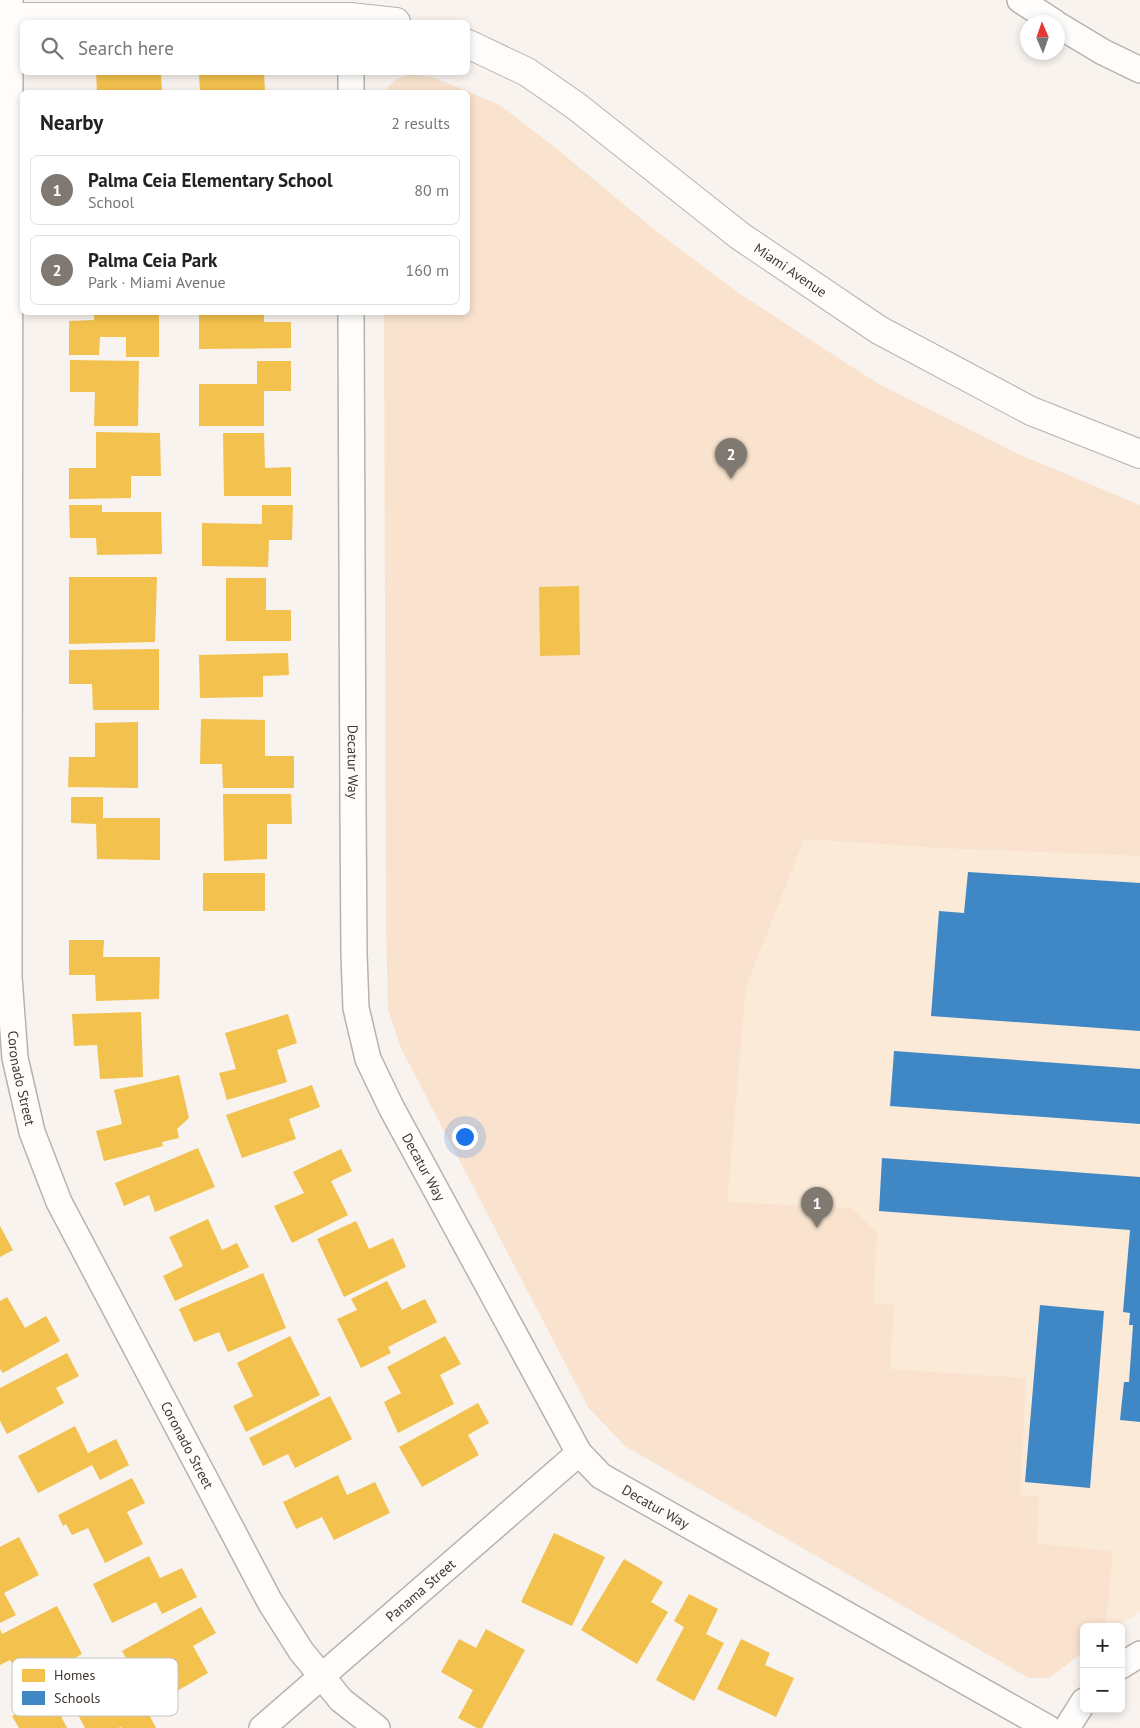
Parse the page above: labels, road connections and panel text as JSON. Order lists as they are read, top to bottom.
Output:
{
  "streets": {
    "street": [
      "Miami Avenue",
      "Decatur Way",
      "Coronado Street",
      "Panama Street"
    ]
  },
  "crossings": [
    ["Decatur Way", "Panama Street"],
    ["Coronado Street", "Panama Street"]
  ],
  "legend": ["Homes", "Schools"],
  "north": "top",
  "page": {
    "search": "Search here",
    "heading": ["Nearby", "2 results"],
    "list": [
      {
        "mark": "1",
        "name": "Palma Ceia Elementary School",
        "note": "School",
        "value": "80 m"
      },
      {
        "mark": "2",
        "name": "Palma Ceia Park",
        "note": "Park · Miami Avenue",
        "value": "160 m"
      }
    ],
    "pins": ["2", "1"],
    "map_buttons": ["+", "−"]
  }
}
